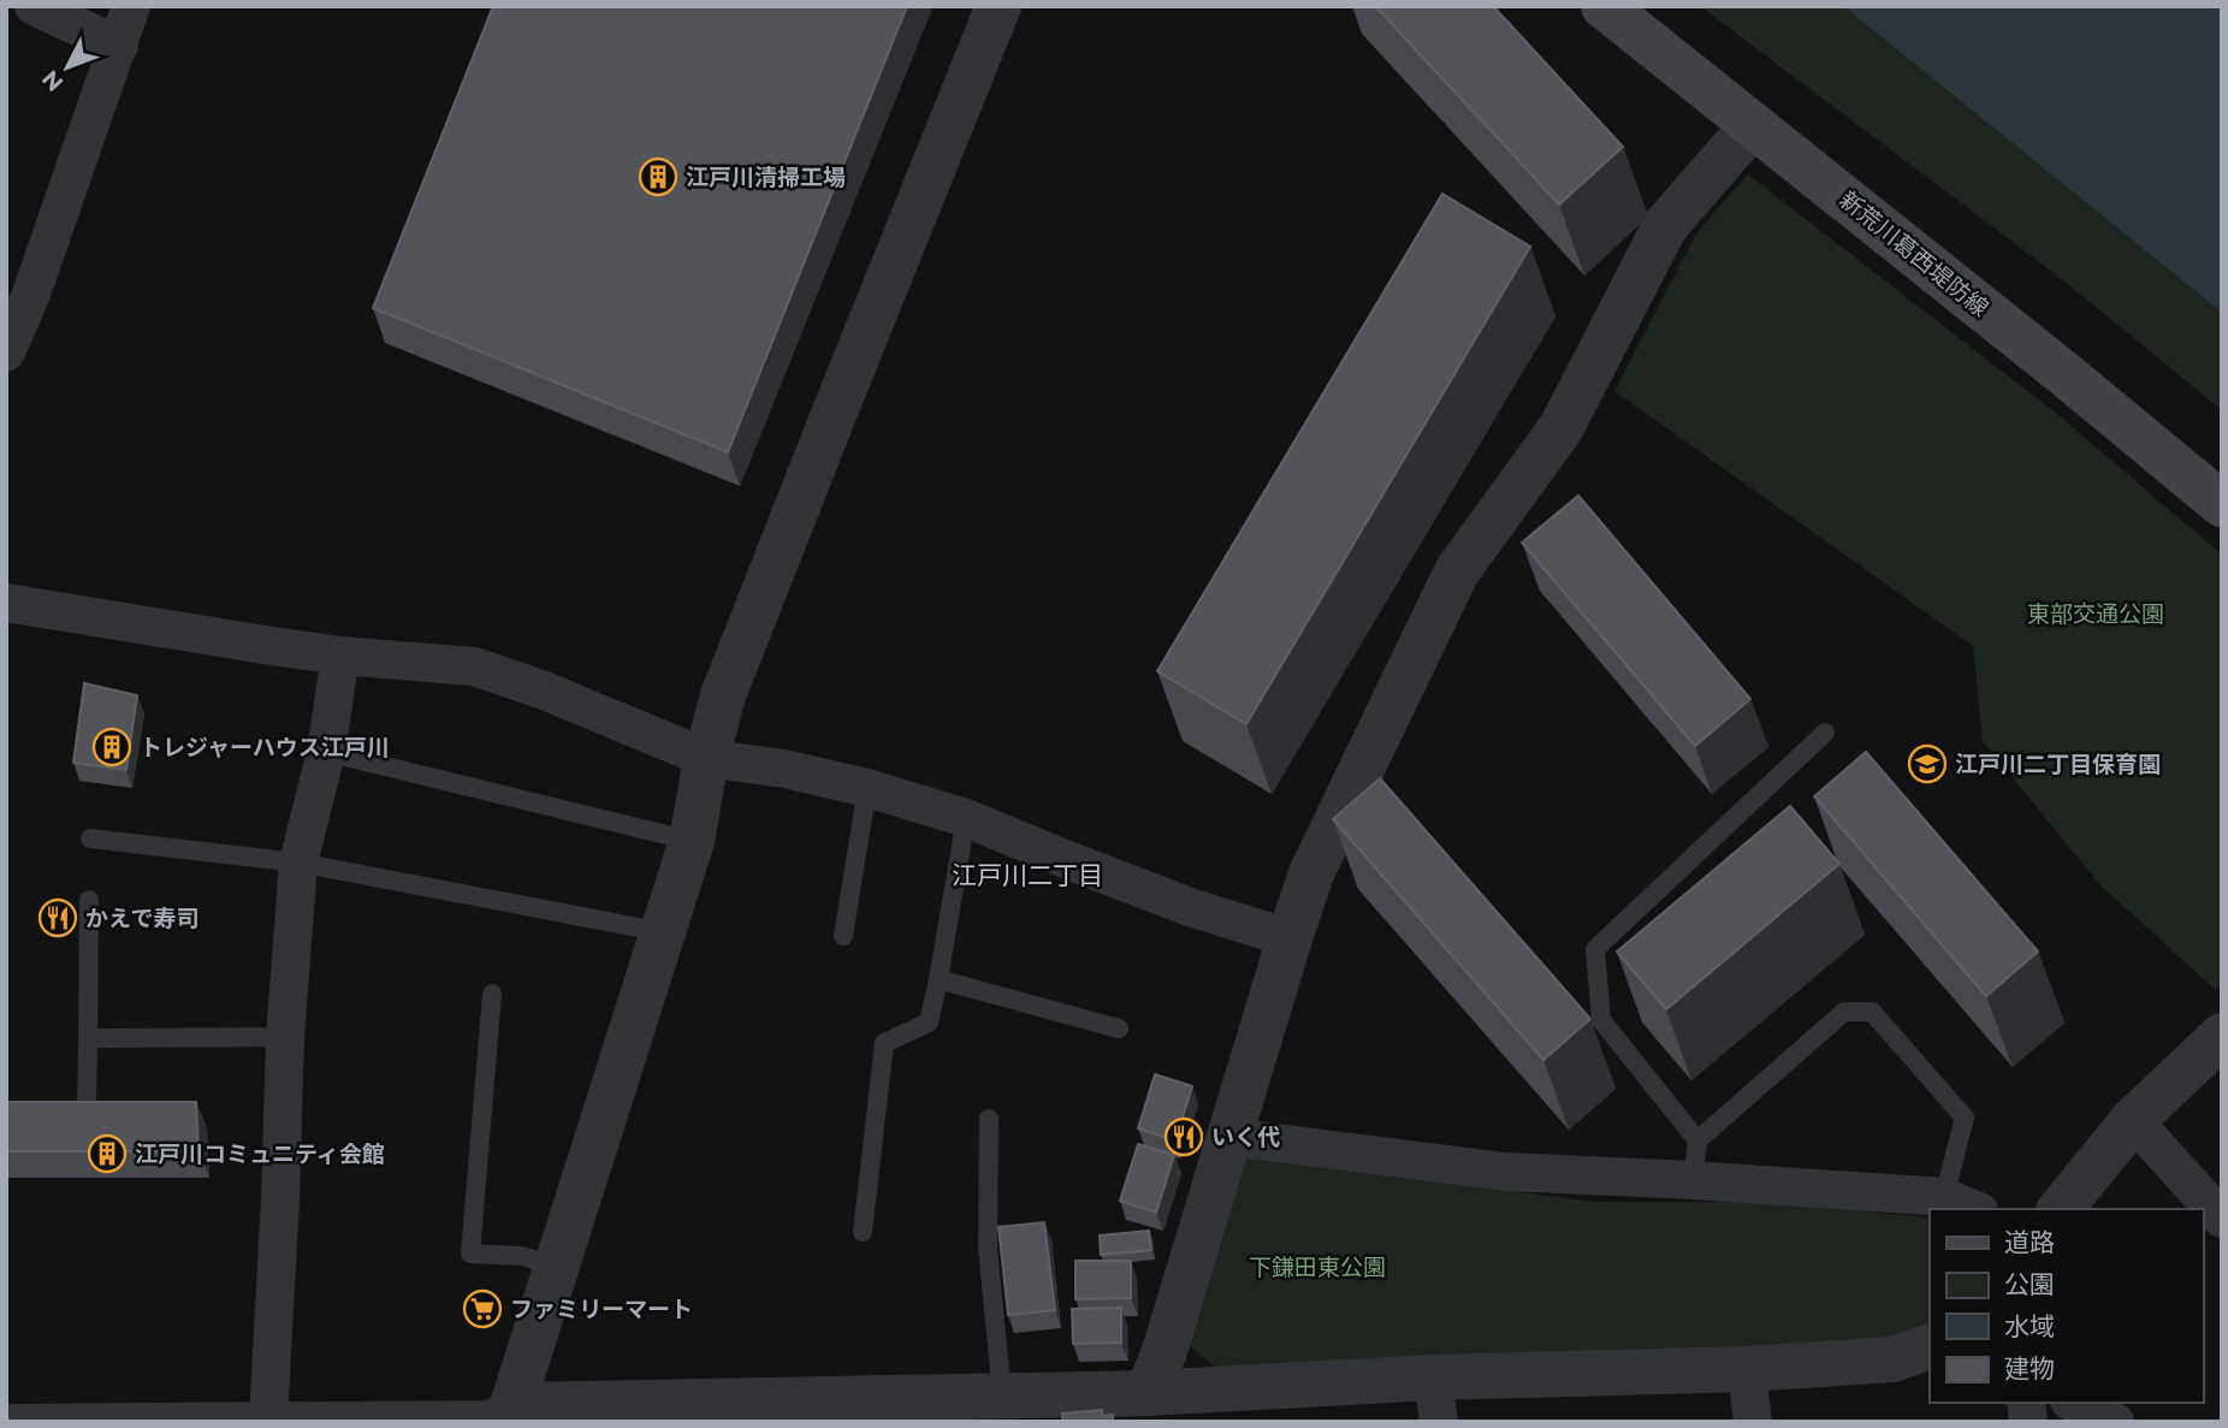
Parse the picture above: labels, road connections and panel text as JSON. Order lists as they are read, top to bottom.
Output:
{
  "streets": {
    "main road": ["新荒川葛西堤防線"]
  },
  "districts": ["江戸川二丁目"],
  "parks": ["東部交通公園", "下鎌田東公園"],
  "places": {
    "building": ["江戸川清掃工場", "トレジャーハウス江戸川", "江戸川コミュニティ会館"],
    "school or university": ["江戸川二丁目保育園"],
    "restaurant": ["かえで寿司", "いく代"],
    "supermarket": ["ファミリーマート"]
  },
  "legend": [
    "道路",
    "公園",
    "水域",
    "建物"
  ],
  "north": "bottom left"
}
